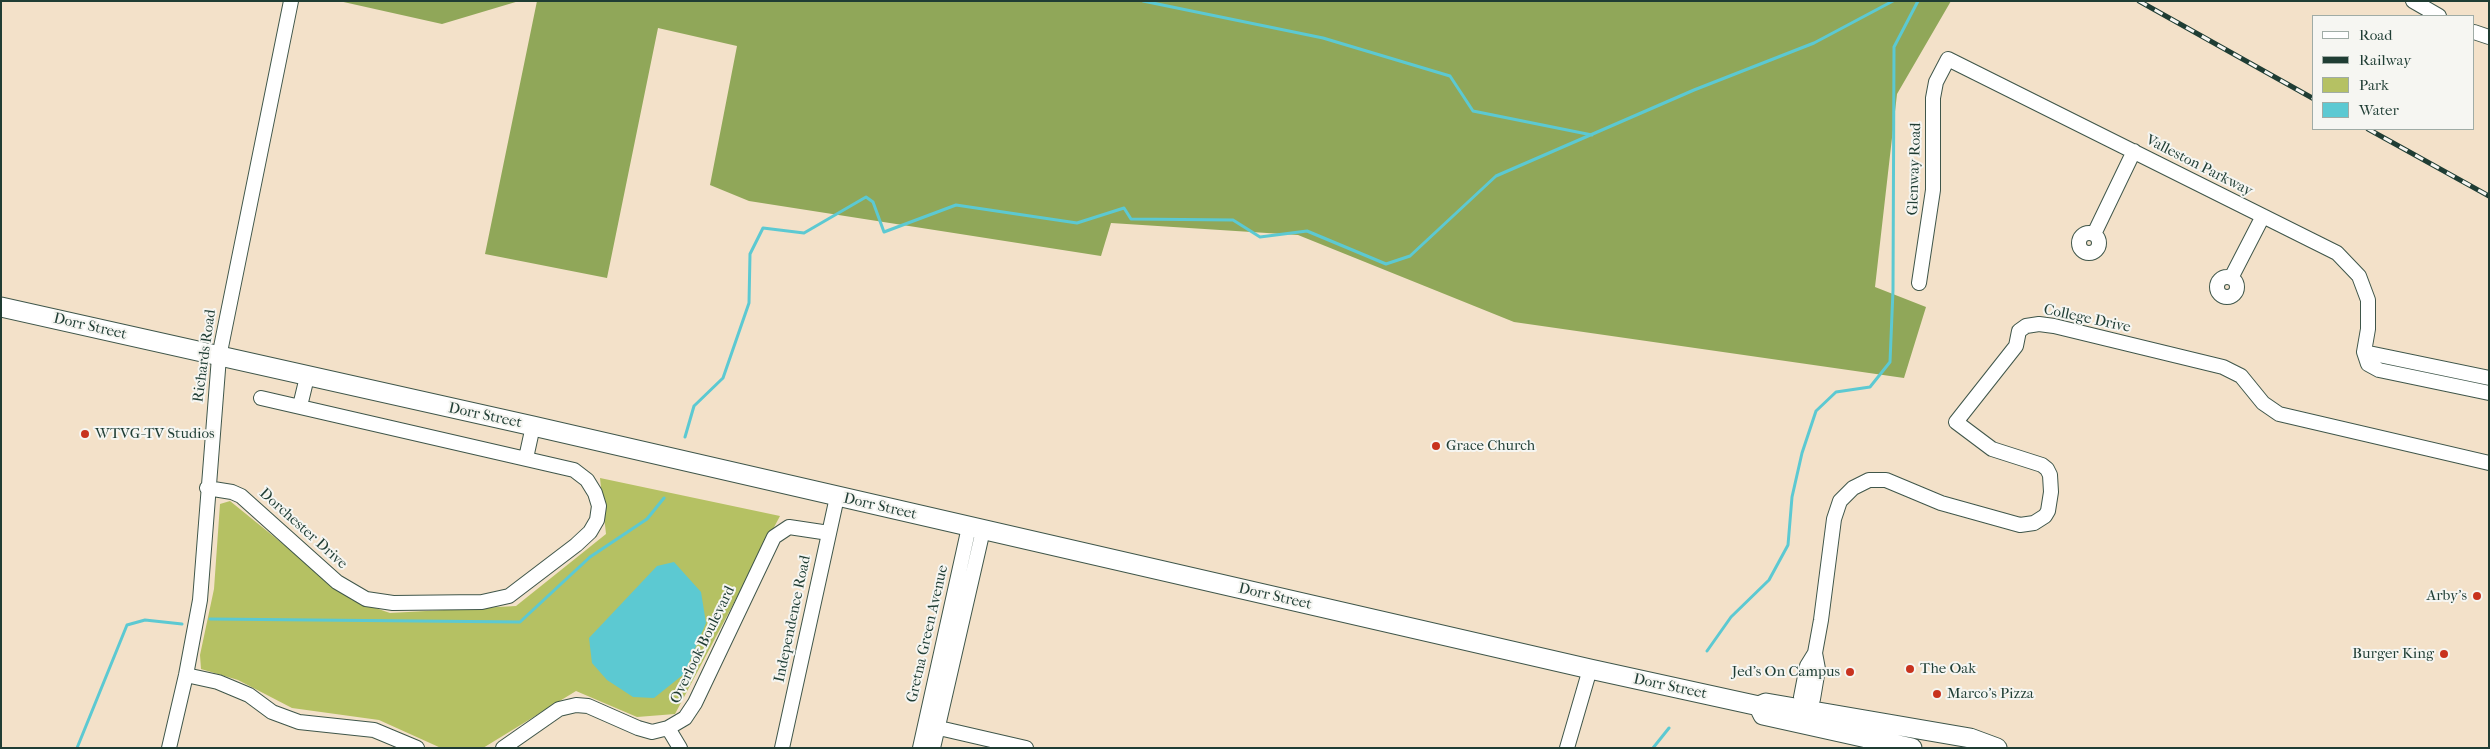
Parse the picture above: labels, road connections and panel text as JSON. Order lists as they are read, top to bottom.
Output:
{
  "streets": {
    "main road": ["Dorr Street"],
    "street": [
      "Valleston Parkway",
      "Glenway Road",
      "College Drive",
      "Richards Road",
      "Dorchester Drive",
      "Independence Road",
      "Gretna Green Avenue",
      "Overlook Boulevard"
    ]
  },
  "crossings": [
    ["Valleston Parkway", "Glenway Road"],
    ["College Drive", "Dorr Street"],
    ["Dorr Street", "Richards Road"],
    ["Dorr Street", "Independence Road"],
    ["Dorr Street", "Gretna Green Avenue"],
    ["Richards Road", "Dorchester Drive"],
    ["Independence Road", "Overlook Boulevard"]
  ],
  "places": [
    "WTVG-TV Studios",
    "Grace Church",
    "Arby's",
    "Burger King",
    "The Oak",
    "Jed's On Campus",
    "Marco's Pizza"
  ],
  "legend": [
    "Road",
    "Railway",
    "Park",
    "Water"
  ]
}
